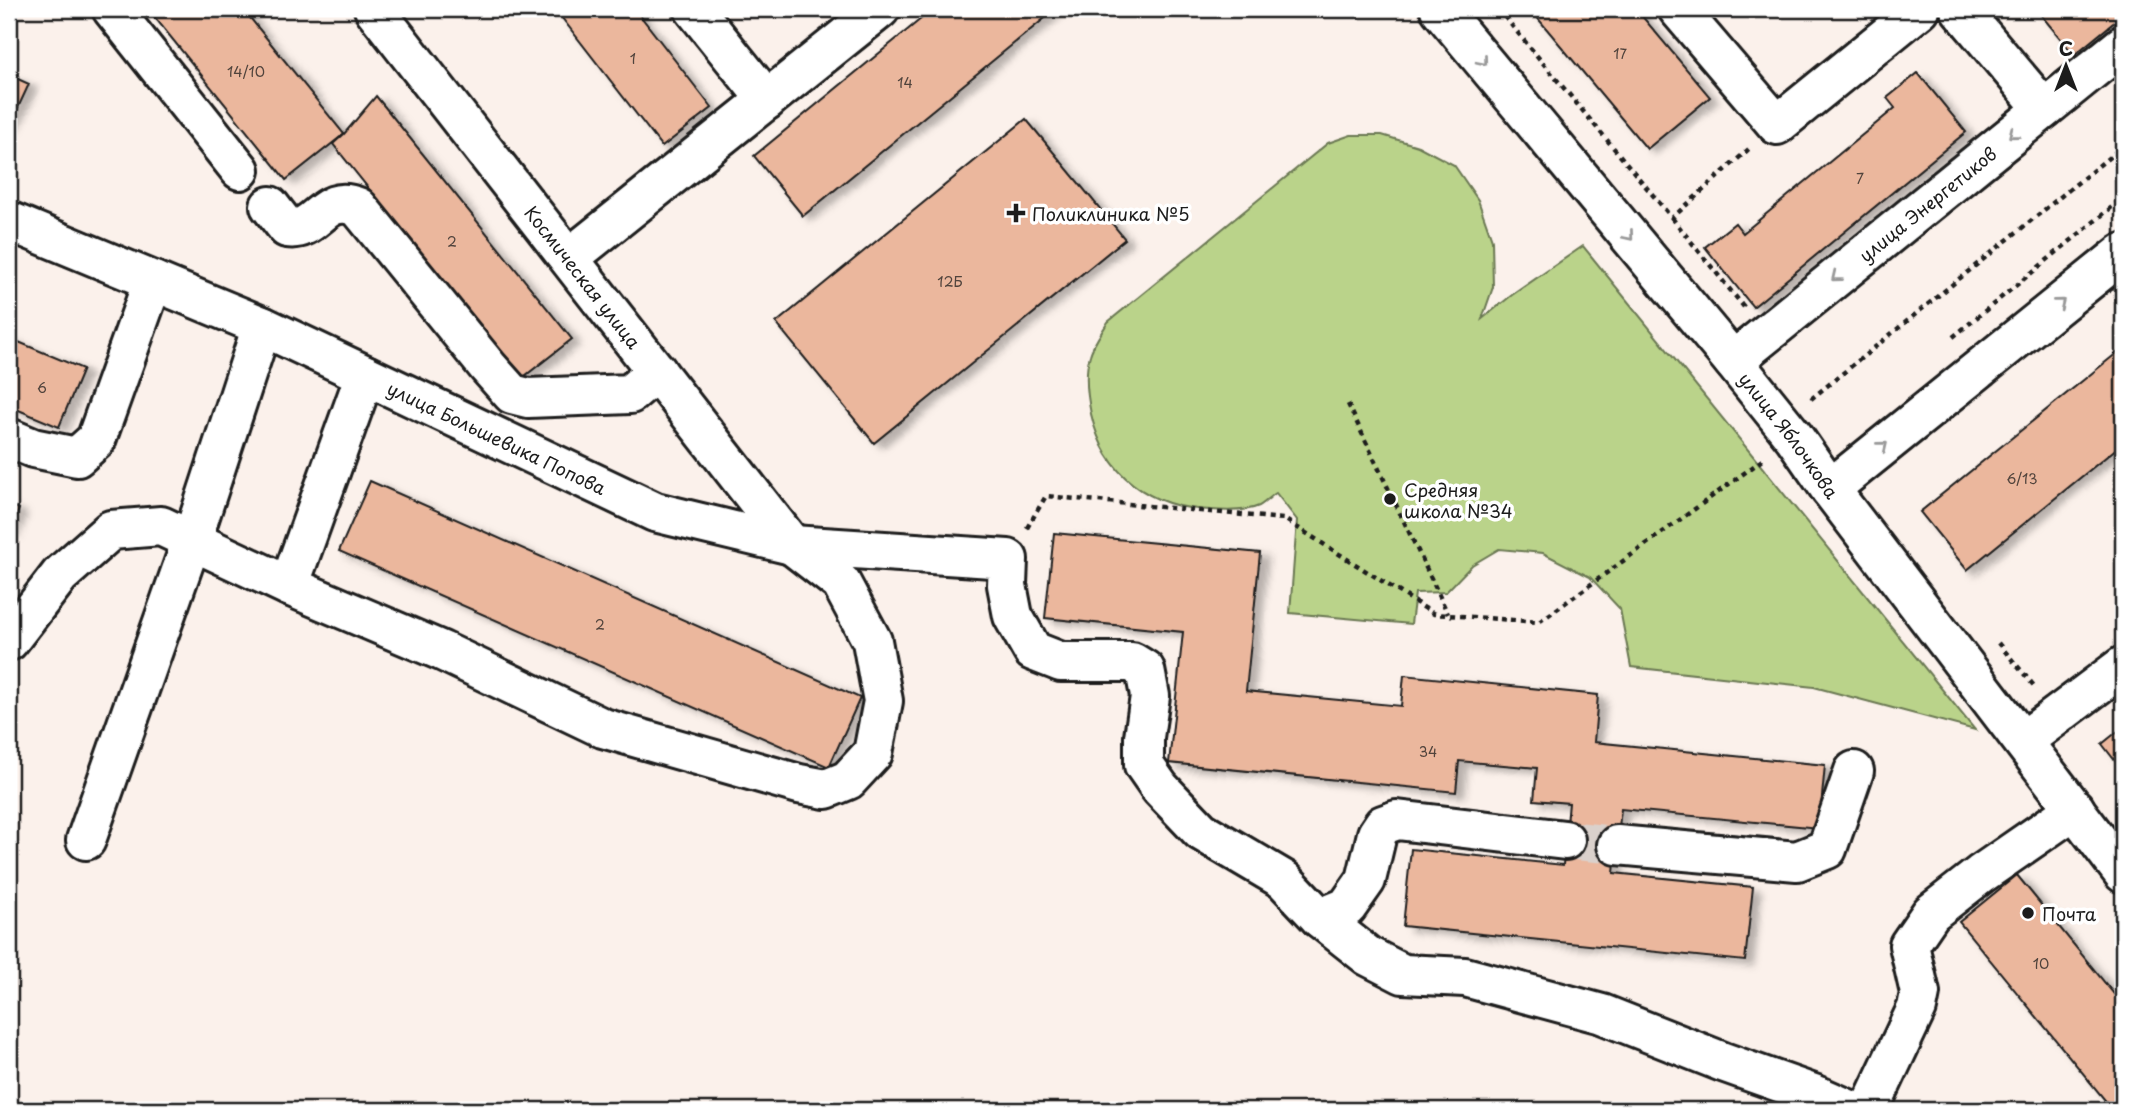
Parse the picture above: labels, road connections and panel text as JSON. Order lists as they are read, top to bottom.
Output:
{
  "streets": {
    "street": [
      "улица Энергетиков",
      "Космическая улица",
      "улица Яблочкова",
      "улица Большевика Попова"
    ]
  },
  "crossings": [
    ["улица Энергетиков", "улица Яблочкова"],
    ["Космическая улица", "улица Большевика Попова"]
  ],
  "places": {
    "health": ["Поликлиника №5"],
    "other": ["Средняя школа №34", "Почта"]
  },
  "house_numbers": [
    "17",
    "1",
    "14/10",
    "14",
    "7",
    "2",
    "12Б",
    "6",
    "6/13",
    "2",
    "34",
    "10"
  ],
  "north": "top"
}
